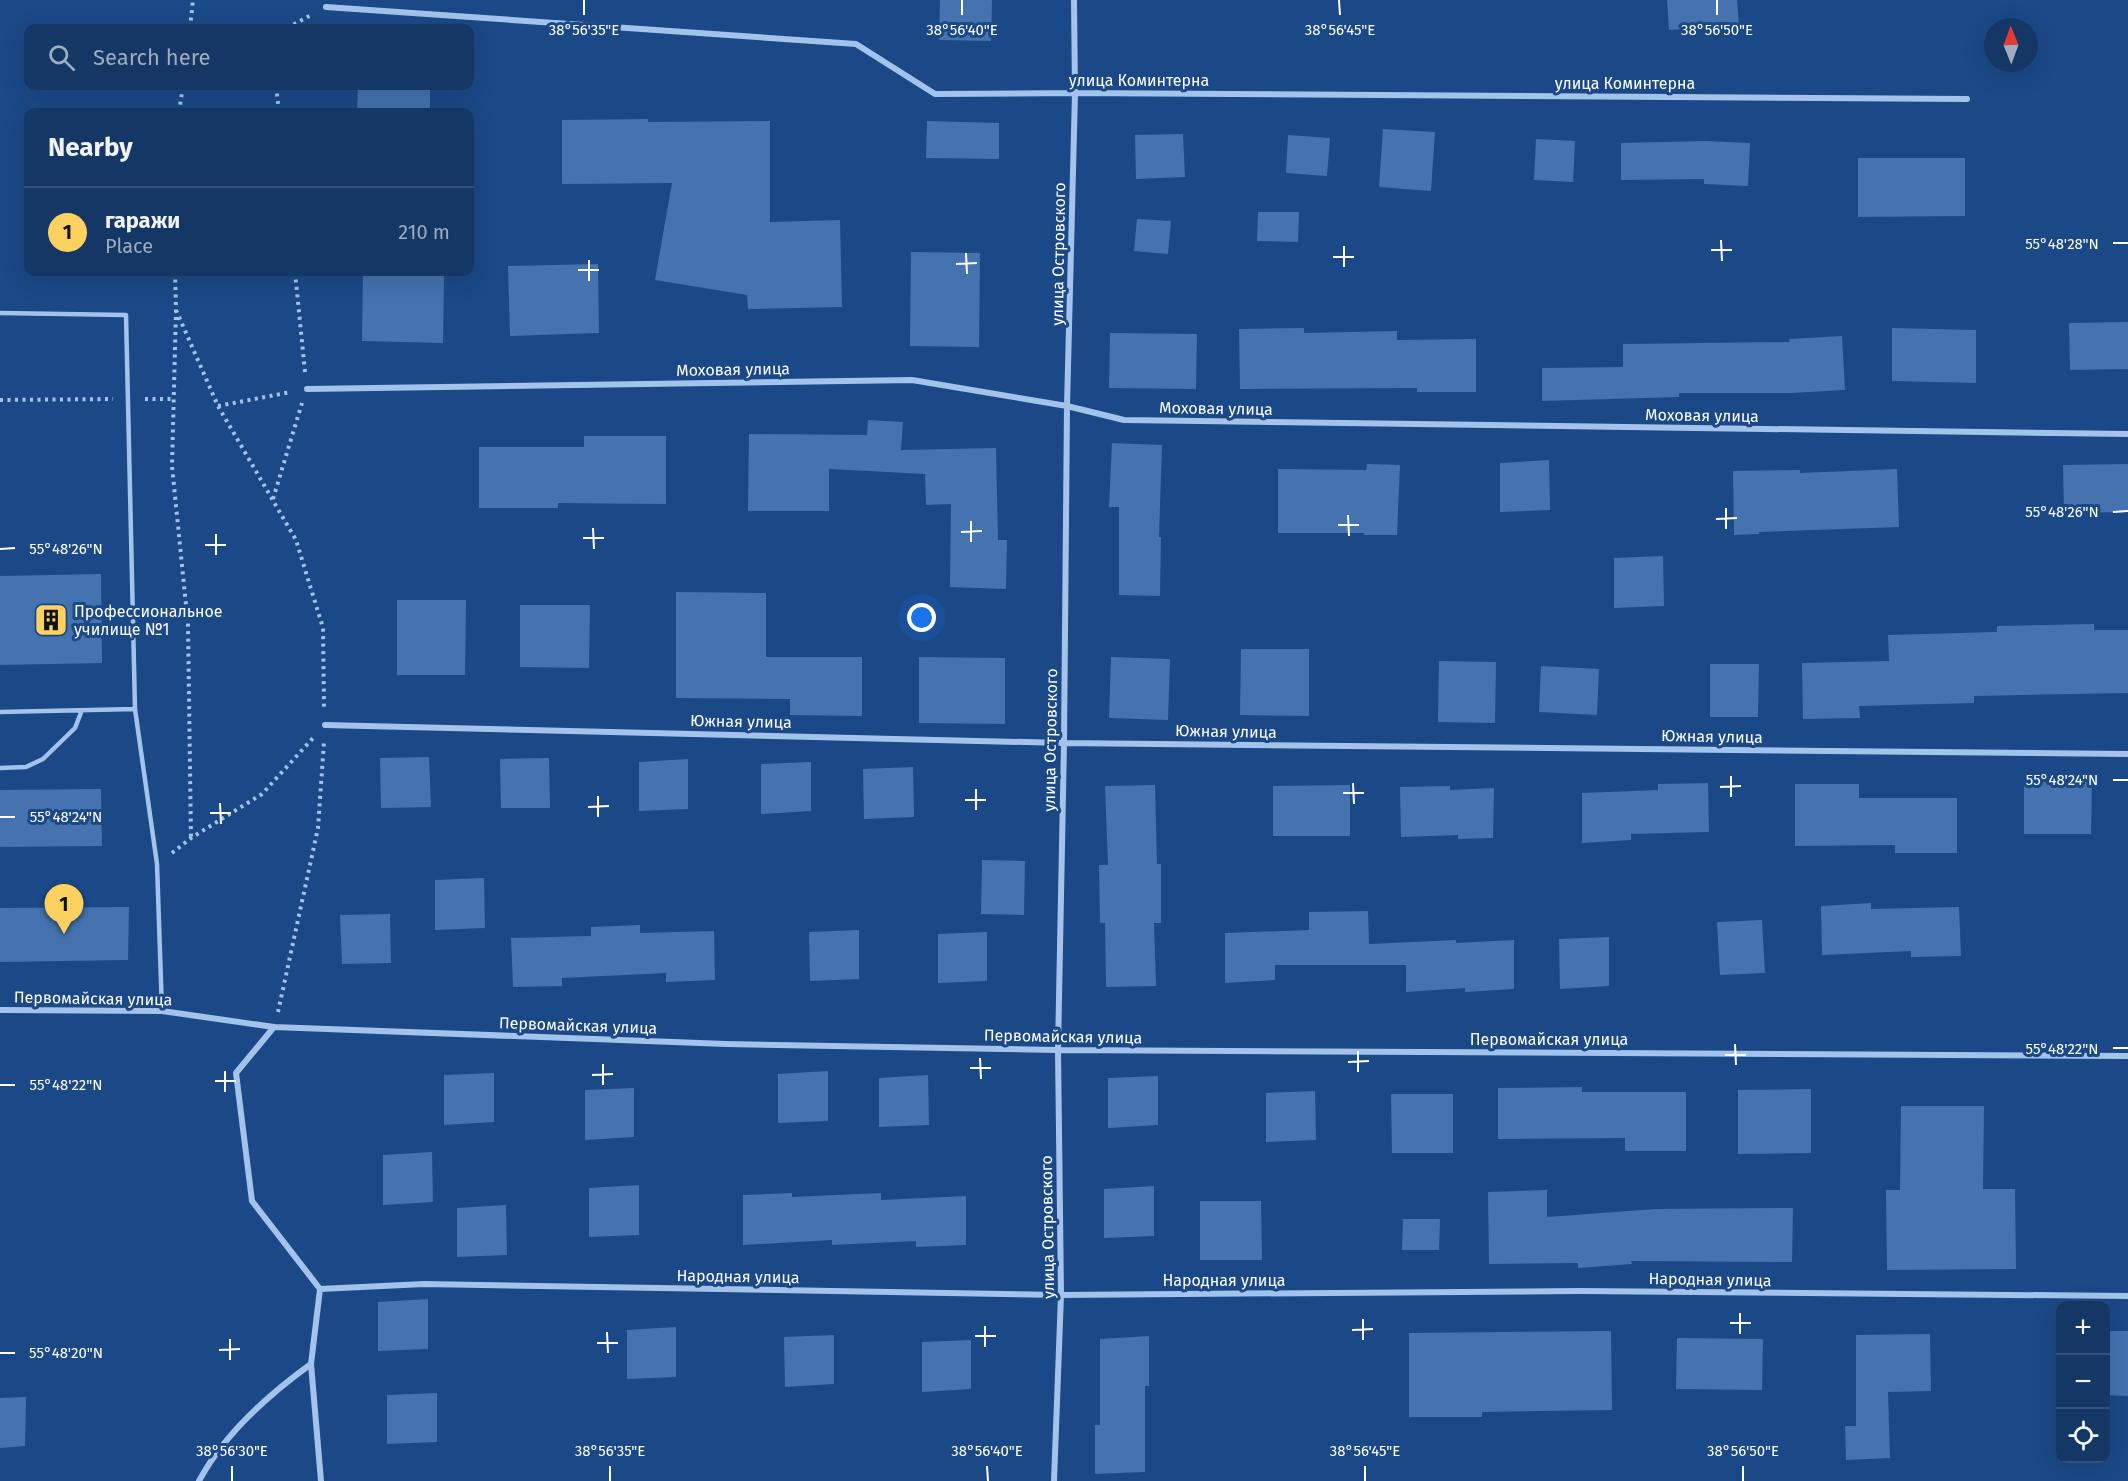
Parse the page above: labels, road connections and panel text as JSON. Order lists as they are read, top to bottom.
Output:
{
  "streets": {
    "street": [
      "улица Коминтерна",
      "улица Островского",
      "Моховая улица",
      "Южная улица",
      "Первомайская улица",
      "Народная улица"
    ]
  },
  "crossings": [
    ["улица Коминтерна", "улица Островского"],
    ["улица Островского", "Моховая улица"],
    ["улица Островского", "Южная улица"],
    ["улица Островского", "Первомайская улица"],
    ["улица Островского", "Народная улица"]
  ],
  "places": {
    "building": ["Профессиональное училище №1"]
  },
  "north": "top",
  "page": {
    "search": "Search here",
    "heading": "Nearby",
    "list": [
      {
        "mark": "1",
        "name": "гаражи",
        "note": "Place",
        "value": "210 m"
      }
    ],
    "pins": "1",
    "map_buttons": ["+", "−"]
  },
  "coordinates": [
    "38°56'35\"E",
    "38°56'40\"E",
    "38°56'45\"E",
    "38°56'50\"E",
    "55°48'28\"N",
    "55°48'26\"N",
    "55°48'24\"N",
    "55°48'22\"N",
    "55°48'20\"N",
    "38°56'30\"E"
  ]
}
